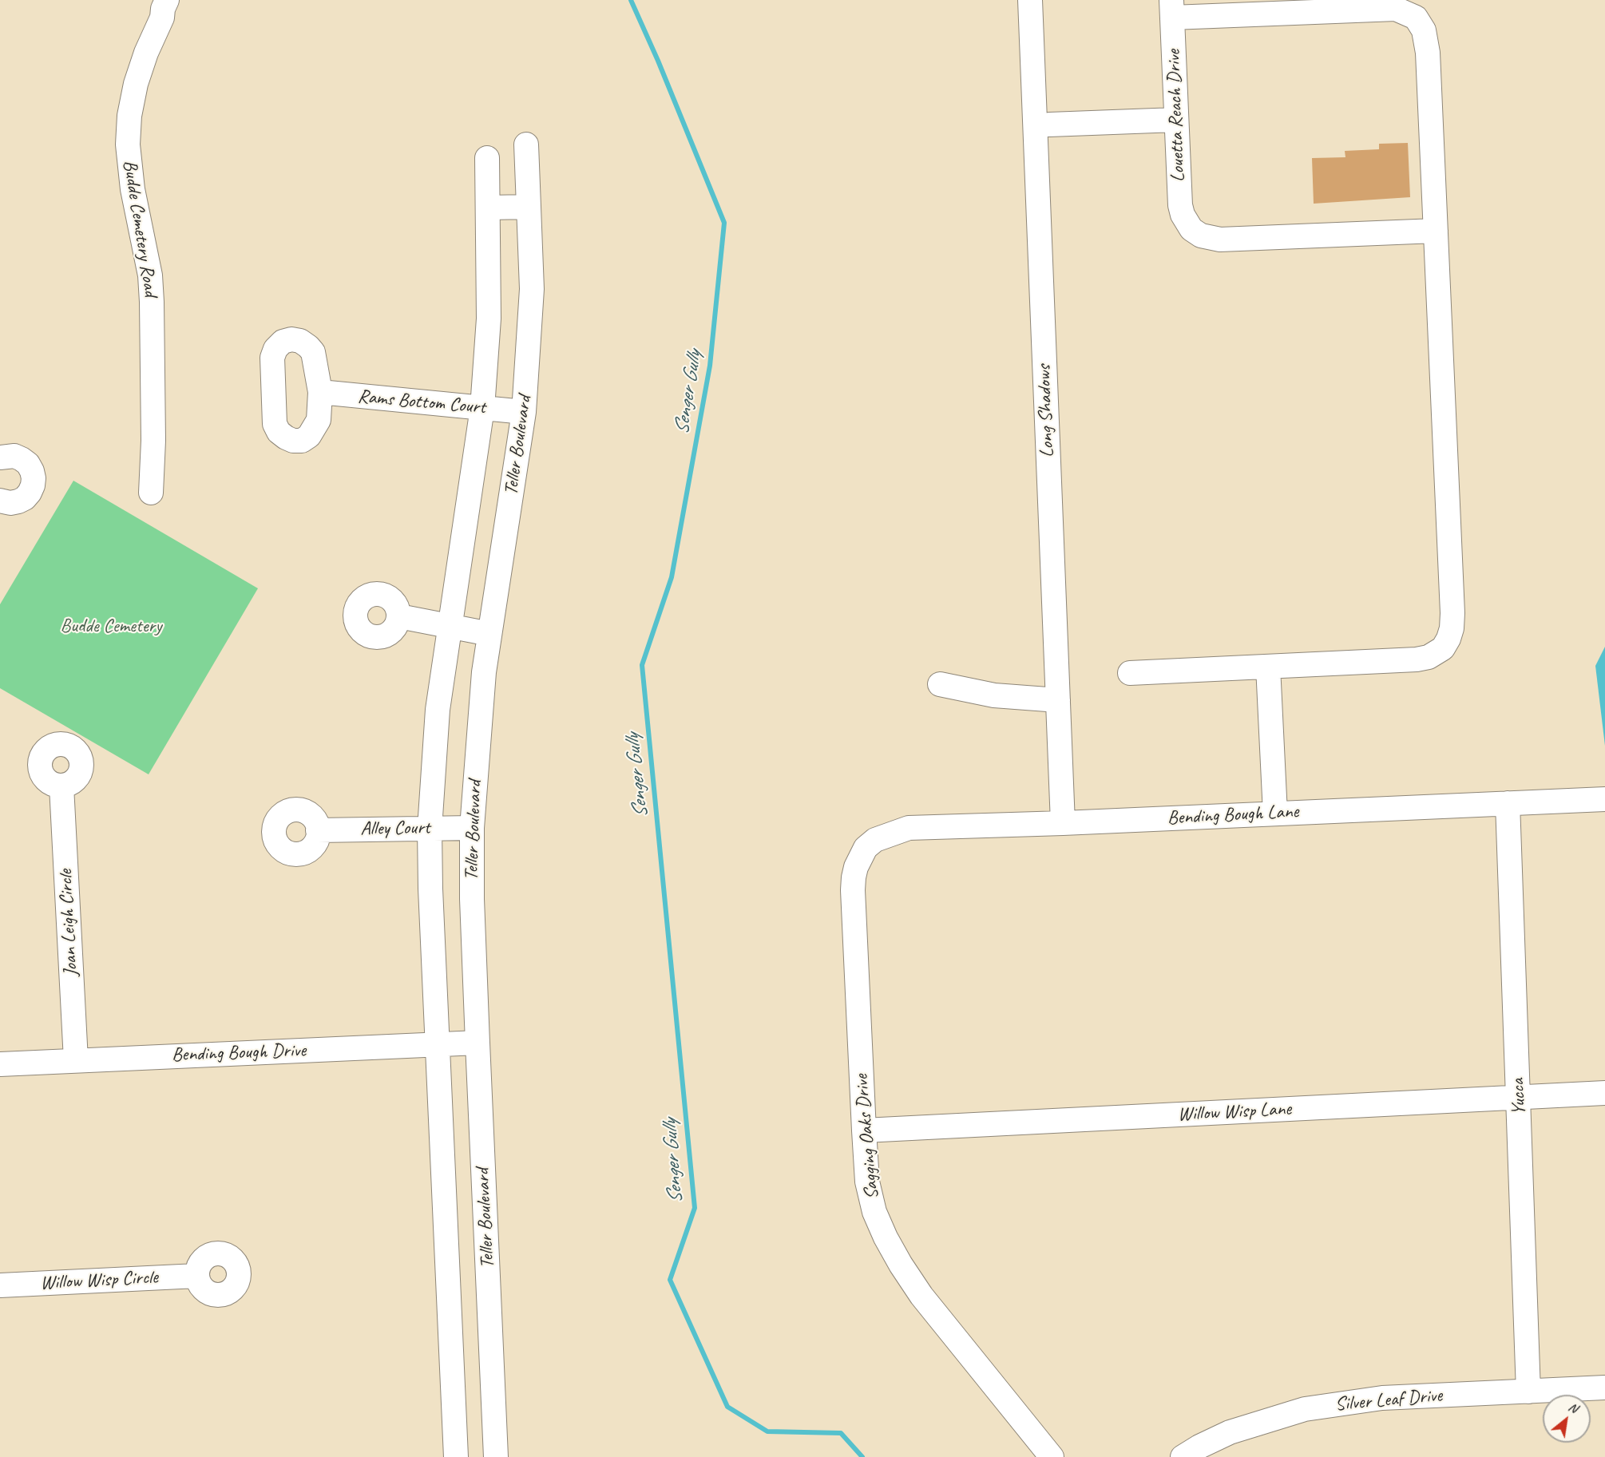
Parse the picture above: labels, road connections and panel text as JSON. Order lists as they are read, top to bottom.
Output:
{
  "streets": {
    "street": [
      "Louetta Reach Drive",
      "Budde Cemetery Road",
      "Rams Bottom Court",
      "Long Shadows",
      "Teller Boulevard",
      "Bending Bough Lane",
      "Alley Court",
      "Joan Leigh Circle",
      "Bending Bough Drive",
      "Yucca",
      "Willow Wisp Lane",
      "Sagging Oaks Drive",
      "Willow Wisp Circle",
      "Silver Leaf Drive"
    ]
  },
  "crossings": [
    ["Rams Bottom Court", "Teller Boulevard"],
    ["Long Shadows", "Bending Bough Lane"],
    ["Teller Boulevard", "Alley Court"],
    ["Teller Boulevard", "Bending Bough Drive"],
    ["Bending Bough Lane", "Yucca"],
    ["Bending Bough Lane", "Sagging Oaks Drive"],
    ["Joan Leigh Circle", "Bending Bough Drive"],
    ["Yucca", "Willow Wisp Lane"],
    ["Yucca", "Silver Leaf Drive"],
    ["Willow Wisp Lane", "Sagging Oaks Drive"]
  ],
  "water": ["Senger Gully"],
  "parks": ["Budde Cemetery"],
  "north": "top right"
}
